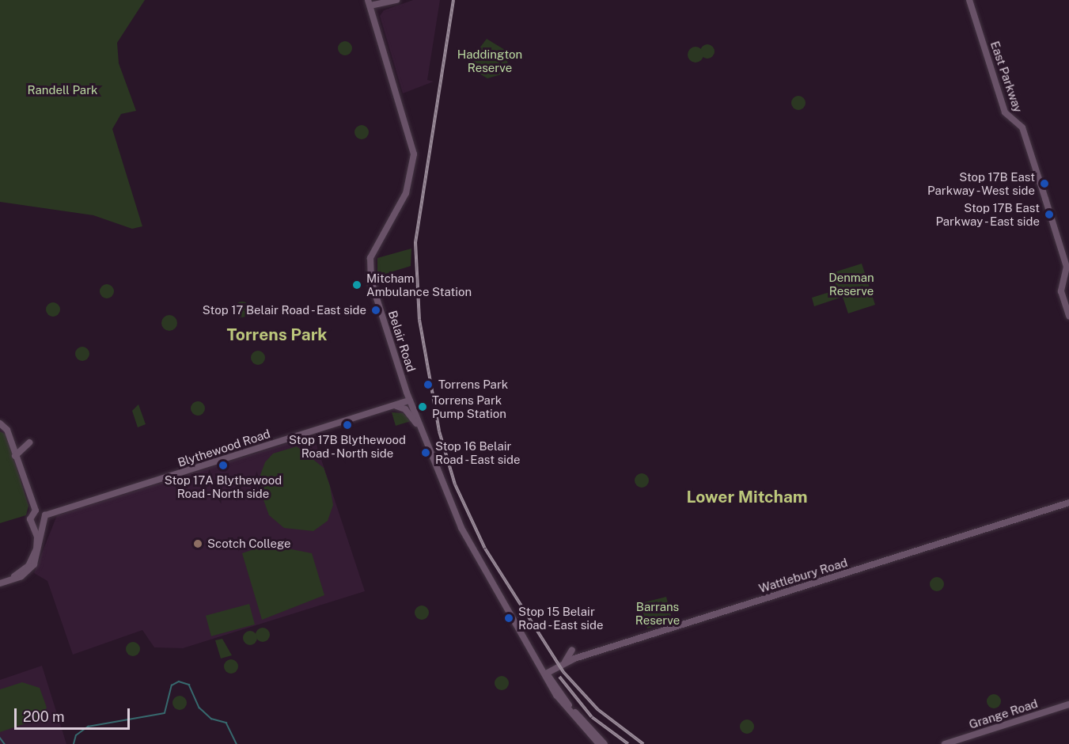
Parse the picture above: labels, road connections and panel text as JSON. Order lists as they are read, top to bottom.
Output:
{
  "streets": {
    "main road": [
      "East Parkway",
      "Belair Road",
      "Blythewood Road",
      "Wattlebury Road",
      "Grange Road"
    ]
  },
  "crossings": [
    ["Belair Road", "Blythewood Road"],
    ["Belair Road", "Wattlebury Road"]
  ],
  "districts": ["Torrens Park", "Lower Mitcham"],
  "parks": [
    "Haddington Reserve",
    "Randell Park",
    "Denman Reserve",
    "Barrans Reserve"
  ],
  "places": [
    "Stop 17B East Parkway - West side",
    "Stop 17B East Parkway - East side",
    "Mitcham Ambulance Station",
    "Stop 17 Belair Road - East side",
    "Torrens Park",
    "Torrens Park Pump Station",
    "Stop 17B Blythewood Road - North side",
    "Stop 16 Belair Road - East side",
    "Stop 17A Blythewood Road - North side",
    "Scotch College",
    "Stop 15 Belair Road - East side"
  ],
  "scale_bar": "200 m"
}
